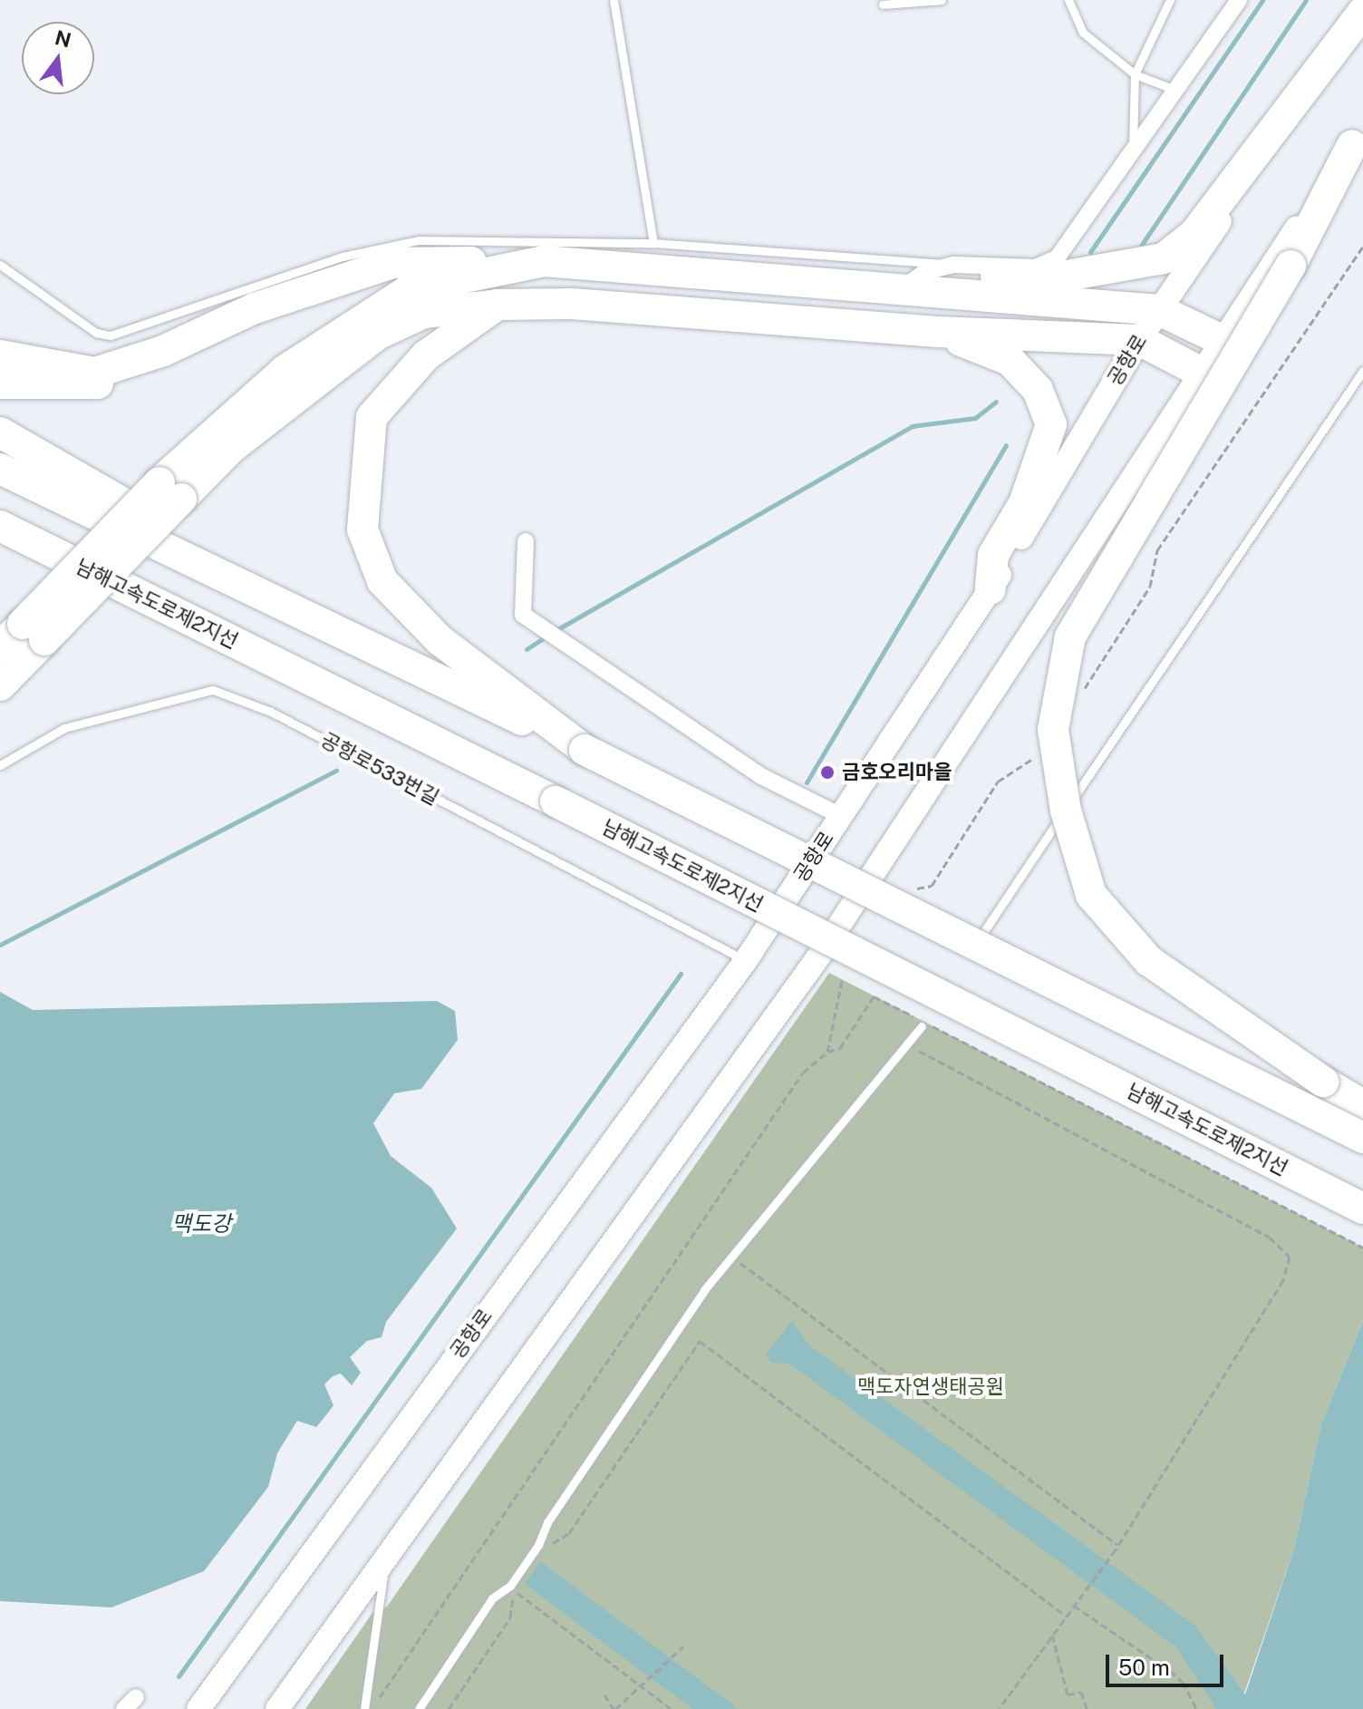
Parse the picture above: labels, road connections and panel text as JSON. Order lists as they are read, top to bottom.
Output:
{
  "streets": {
    "highway": ["남해고속도로제2지선"],
    "main road": ["공항로"],
    "lane": ["공항로533번길"]
  },
  "crossings": [
    ["공항로", "공항로533번길"]
  ],
  "water": ["맥도강"],
  "parks": ["맥도자연생태공원"],
  "places": ["금호오리마을"],
  "scale_bar": "50 m",
  "north": "top"
}
